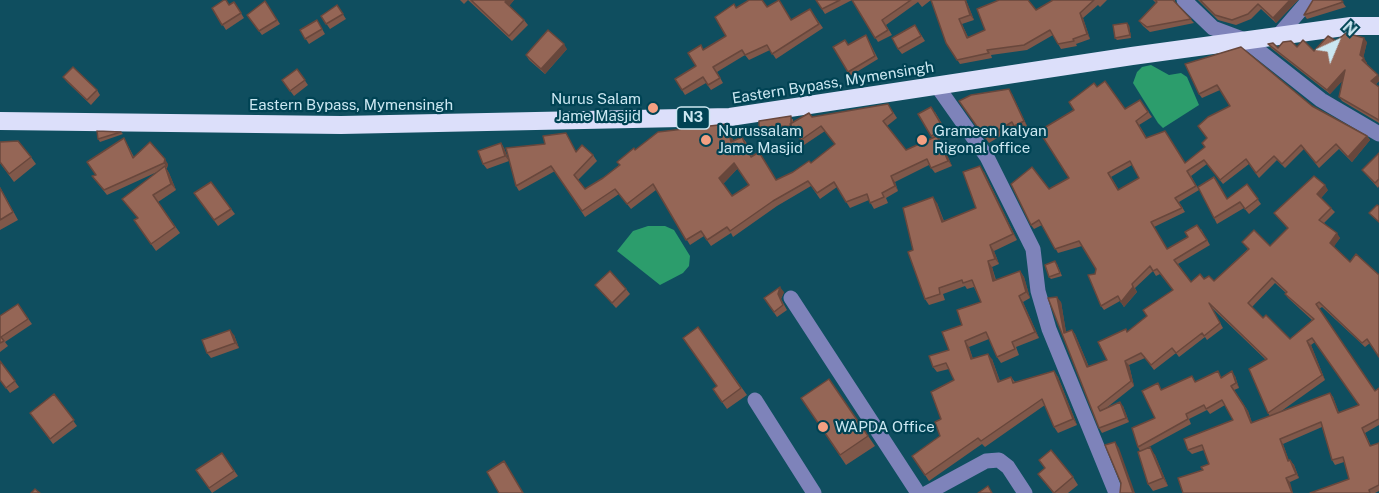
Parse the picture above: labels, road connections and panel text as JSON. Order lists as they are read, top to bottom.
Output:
{
  "streets": {
    "highway": ["Eastern Bypass, Mymensingh", "N3"]
  },
  "places": [
    "Nurus Salam Jame Masjid",
    "Nurussalam Jame Masjid",
    "Grameen kalyan Rigonal office",
    "WAPDA Office"
  ],
  "north": "top right"
}
